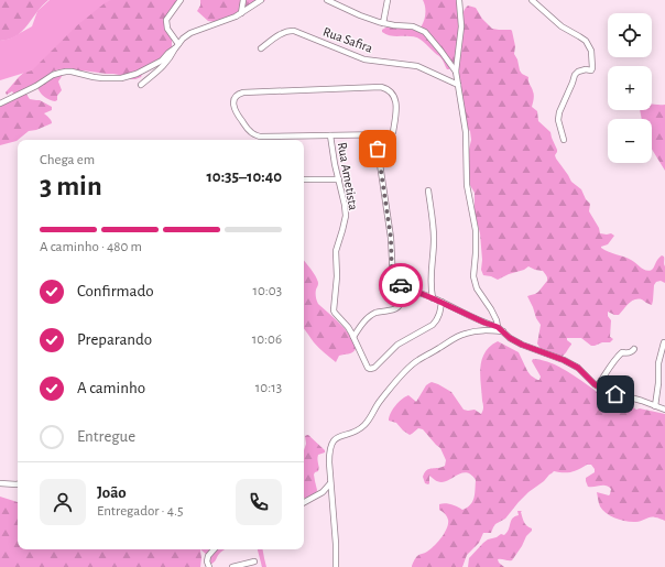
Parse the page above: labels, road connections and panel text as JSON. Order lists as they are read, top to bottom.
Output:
{
  "streets": {
    "street": ["Rua Safira", "Rua Ametista"]
  },
  "page": {
    "map_buttons": ["+", "−"],
    "heading": ["3 min", "Chega em", "10:35–10:40"],
    "panel": ["João", "Entregador · 4.5"],
    "bar": "A caminho · 480 m",
    "list": [
      ["Confirmado", "10:03"],
      ["Preparando", "10:06"],
      ["A caminho", "10:13"],
      "Entregue"
    ]
  }
}
